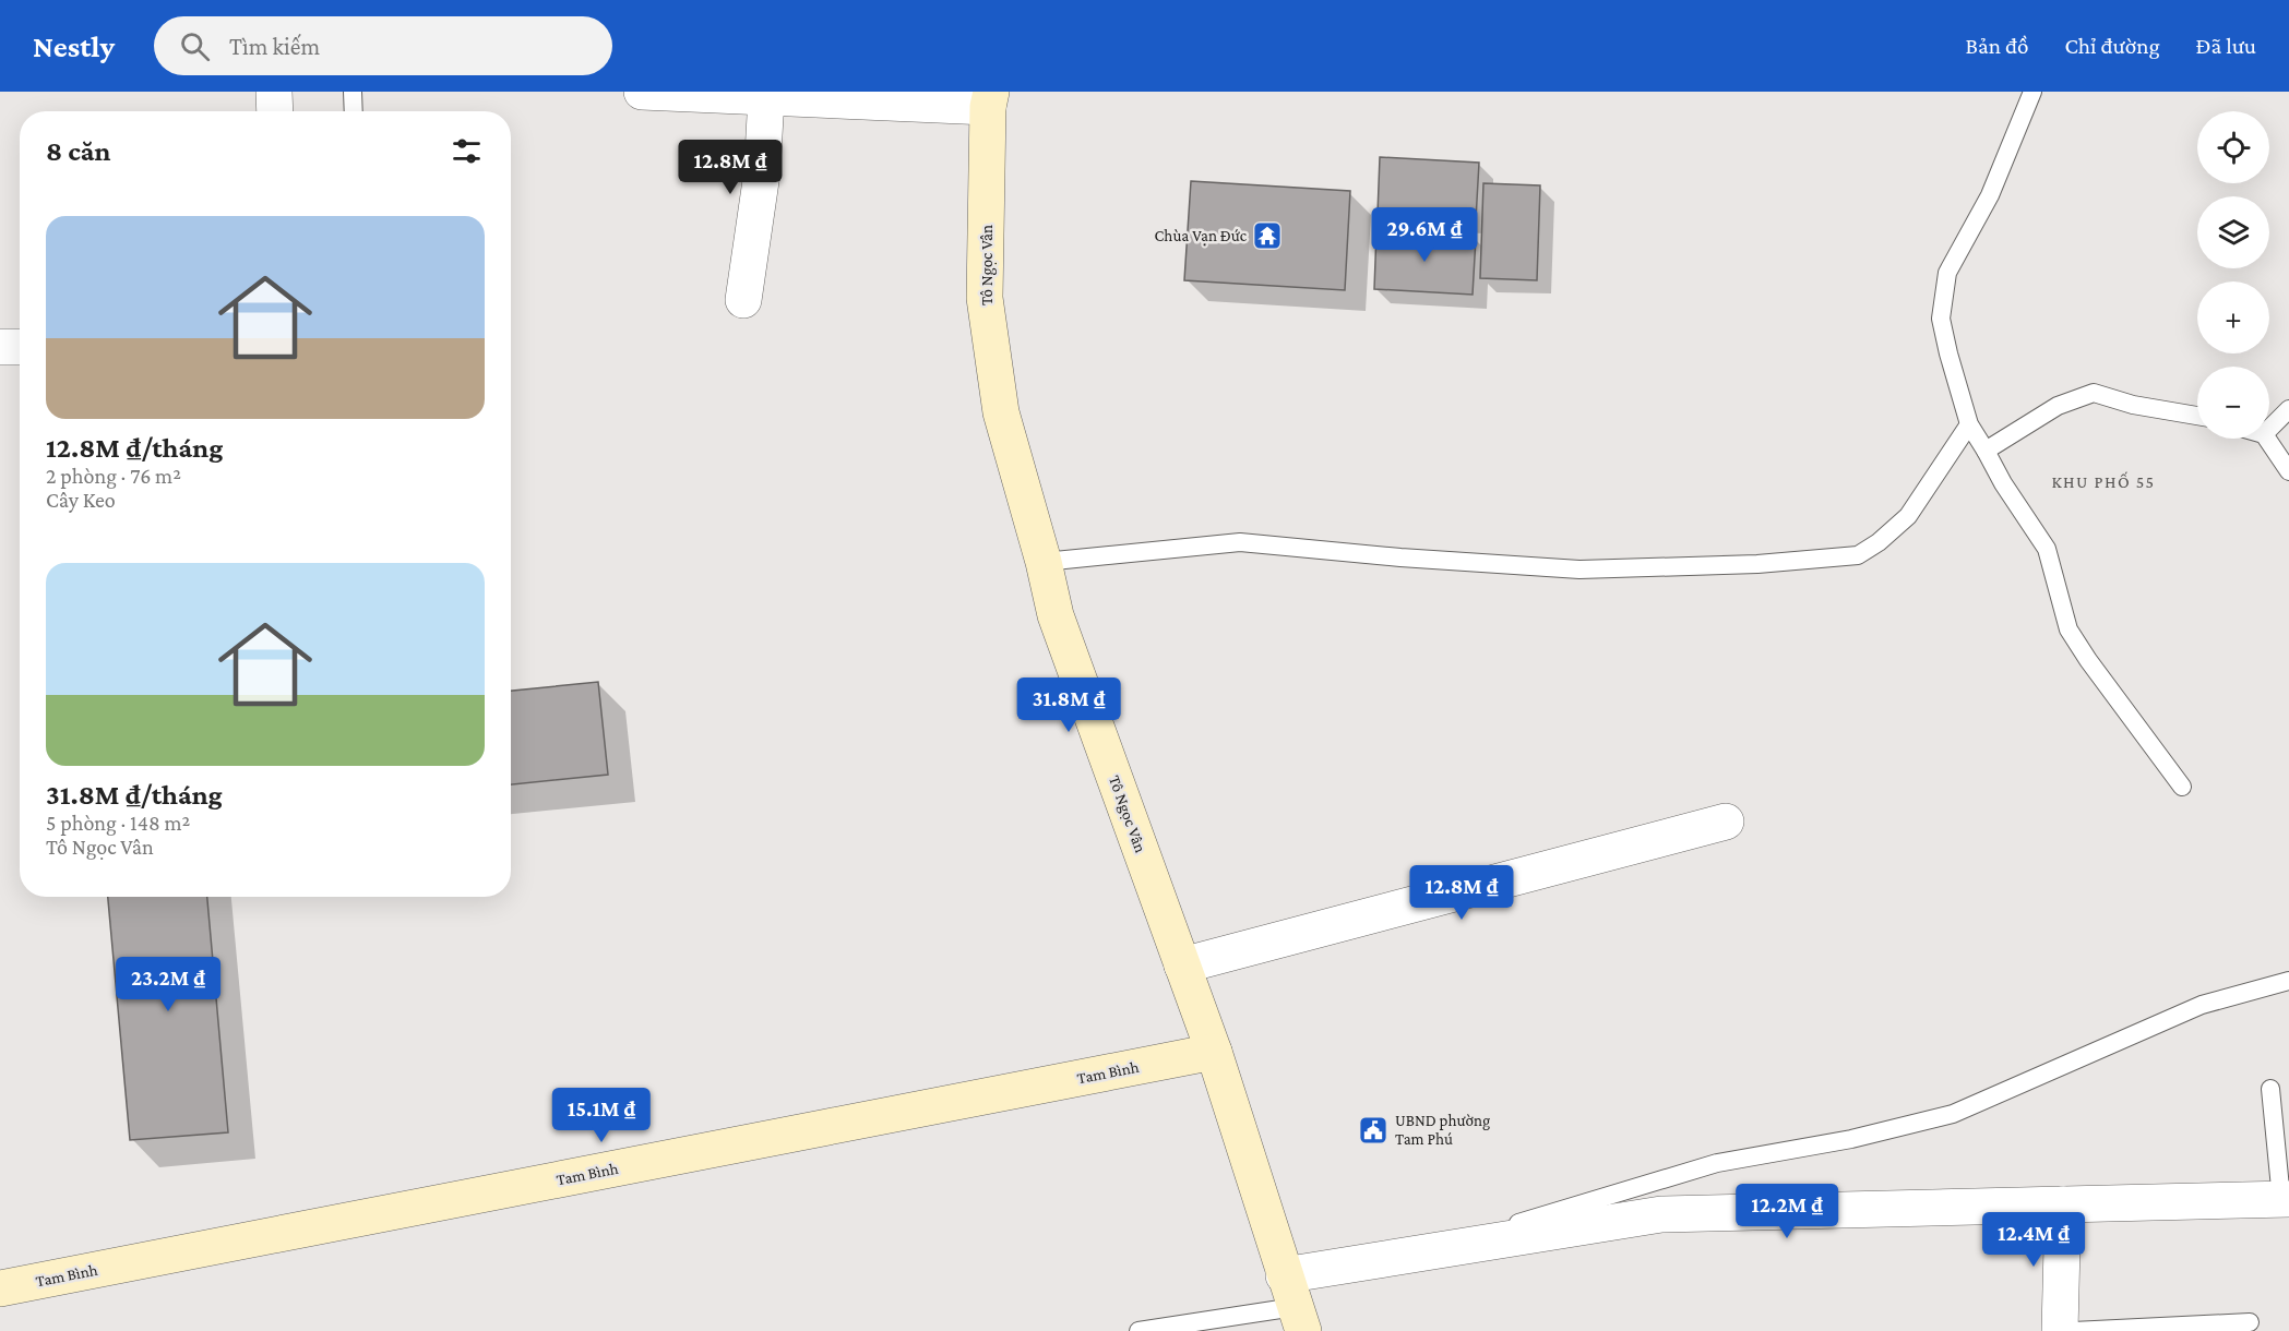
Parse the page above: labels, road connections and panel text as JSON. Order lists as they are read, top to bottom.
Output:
{
  "streets": {
    "main road": ["Tô Ngọc Vân", "Tam Bình"]
  },
  "crossings": [
    ["Tô Ngọc Vân", "Tam Bình"]
  ],
  "districts": ["KHU PHỐ 55"],
  "places": {
    "temple": ["Chùa Vạn Đức"],
    "public building": ["UBND phường Tam Phú"]
  },
  "page": {
    "header": "Nestly",
    "search": "Tìm kiếm",
    "nav": ["Bản đồ", "Chỉ đường", "Đã lưu"],
    "map_buttons": ["+", "−"],
    "heading": "8 căn",
    "price": [
      "12.8M ₫",
      "29.6M ₫",
      "31.8M ₫",
      "12.8M ₫",
      "23.2M ₫",
      "15.1M ₫",
      "12.2M ₫",
      "12.4M ₫"
    ],
    "list": [
      {
        "name": "12.8M ₫/tháng",
        "note": "2 phòng · 76 m² · Cây Keo"
      },
      {
        "name": "31.8M ₫/tháng",
        "note": "5 phòng · 148 m² · Tô Ngọc Vân"
      }
    ]
  }
}
